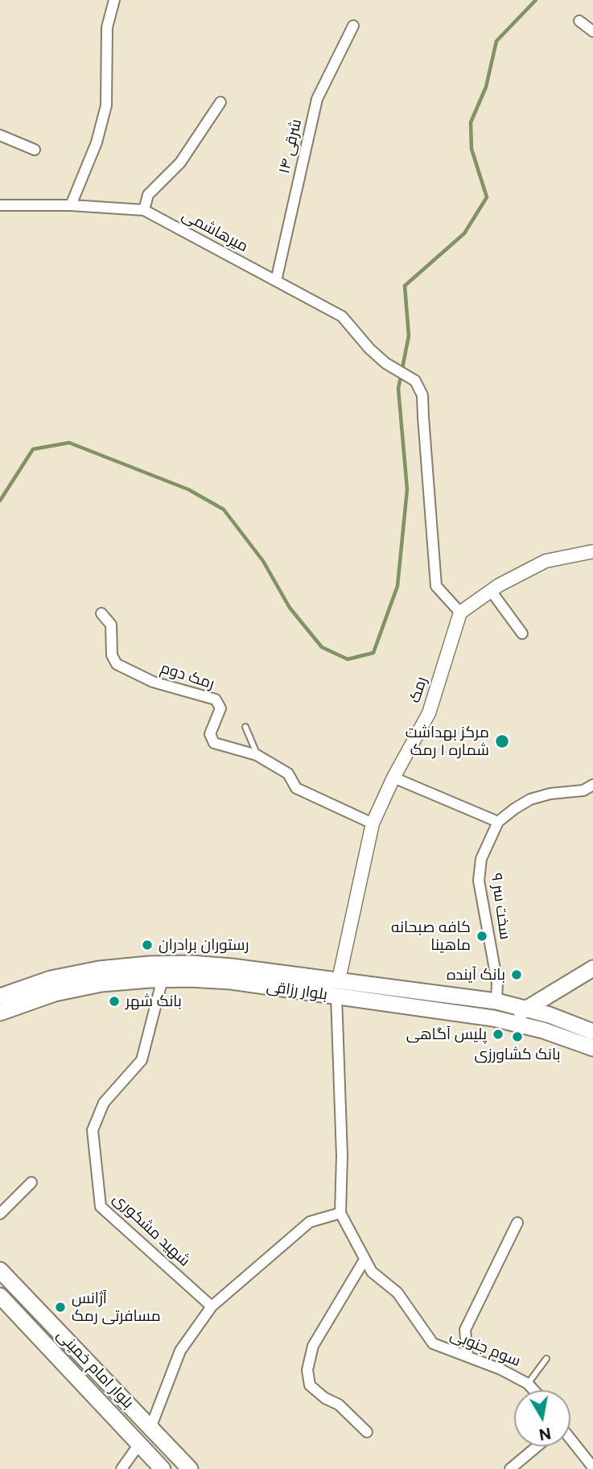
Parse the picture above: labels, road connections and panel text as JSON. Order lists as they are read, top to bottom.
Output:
{
  "streets": {
    "main road": ["بلوار رزاقی", "بلوار امام خمینی"],
    "street": [
      "شرقی ۱۴",
      "میرهاشمی",
      "رمک دوم",
      "رمک",
      "سخت سر ۹",
      "شهید مشکوری",
      "سوم جنوبی"
    ]
  },
  "crossings": [
    ["شرقی ۱۴", "میرهاشمی"],
    ["میرهاشمی", "رمک"],
    ["رمک دوم", "رمک"],
    ["رمک", "بلوار رزاقی"],
    ["سخت سر ۹", "بلوار رزاقی"],
    ["بلوار رزاقی", "شهید مشکوری"]
  ],
  "places": [
    "مرکز بهداشت شماره ۱ رمک",
    "کافه صبحانه ماهینا",
    "رستوران برادران",
    "بانک آینده",
    "بانک شهر",
    "پلیس آگاهی",
    "بانک کشاورزی",
    "آژانس مسافرتی رمک"
  ],
  "north": "bottom"
}
